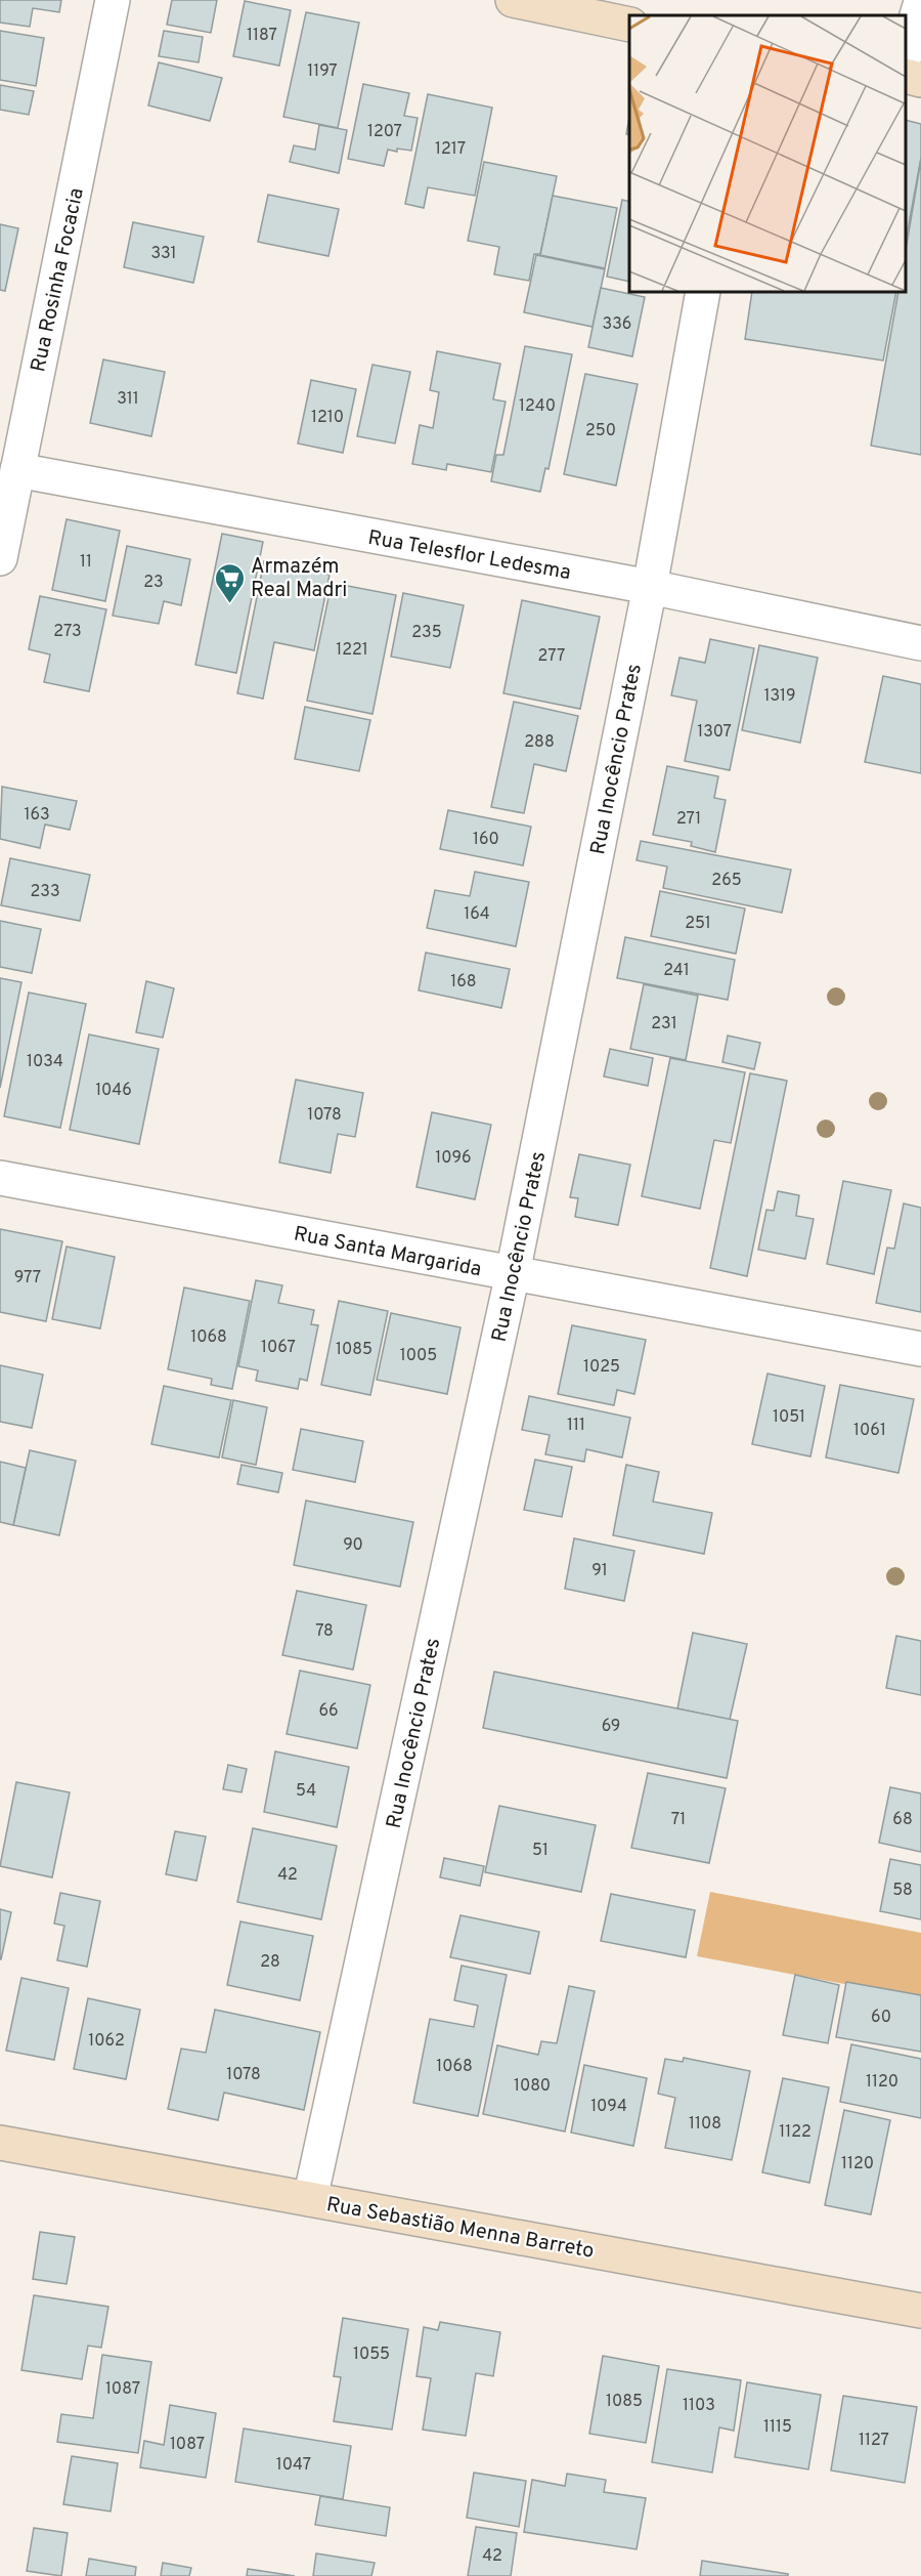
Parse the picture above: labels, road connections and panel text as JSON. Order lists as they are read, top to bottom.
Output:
{
  "streets": {
    "main road": ["Rua Sebastião Menna Barreto"],
    "street": [
      "Rua Rosinha Focacia",
      "Rua Telesflor Ledesma",
      "Rua Inocêncio Prates",
      "Rua Santa Margarida"
    ]
  },
  "crossings": [
    ["Rua Rosinha Focacia", "Rua Telesflor Ledesma"],
    ["Rua Telesflor Ledesma", "Rua Inocêncio Prates"],
    ["Rua Inocêncio Prates", "Rua Santa Margarida"],
    ["Rua Inocêncio Prates", "Rua Sebastião Menna Barreto"]
  ],
  "places": {
    "supermarket": ["Armazém Real Madri"]
  },
  "house_numbers": [
    "1187",
    "1197",
    "1207",
    "1217",
    "331",
    "336",
    "311",
    "1240",
    "1210",
    "250",
    "11",
    "23",
    "273",
    "235",
    "1221",
    "277",
    "1319",
    "1307",
    "288",
    "163",
    "271",
    "160",
    "265",
    "233",
    "164",
    "251",
    "241",
    "168",
    "231",
    "1034",
    "1046",
    "1078",
    "1096",
    "977",
    "1068",
    "1067",
    "1085",
    "1005",
    "1025",
    "1051",
    "111",
    "1061",
    "90",
    "91",
    "78",
    "66",
    "69",
    "54",
    "71",
    "68",
    "51",
    "42",
    "58",
    "28",
    "60",
    "1062",
    "1068",
    "1078",
    "1120",
    "1080",
    "1094",
    "1108",
    "1122",
    "1120",
    "1055",
    "1087",
    "1085",
    "1103",
    "1115",
    "1127",
    "1087",
    "1047",
    "42"
  ]
}
